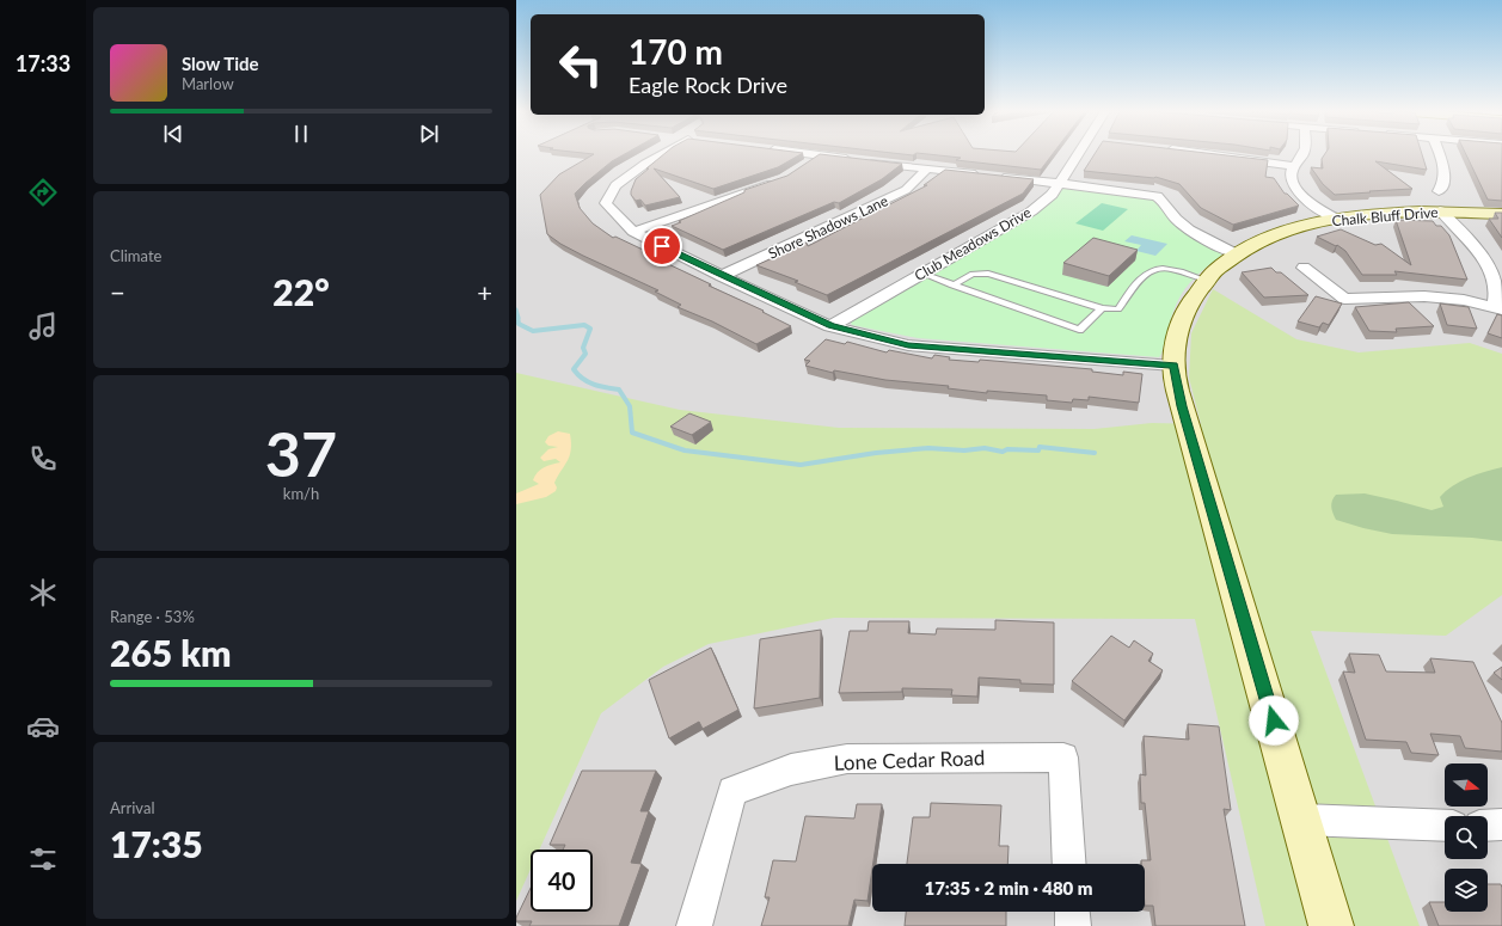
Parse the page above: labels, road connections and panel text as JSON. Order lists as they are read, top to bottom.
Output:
{
  "streets": {
    "street": [
      "Chalk Bluff Drive",
      "Shore Shadows Lane",
      "Club Meadows Drive",
      "Lone Cedar Road"
    ]
  },
  "north": "right",
  "page": {
    "tabs": "17:33",
    "turn": ["170 m", "Eagle Rock Drive"],
    "song": ["Slow Tide", "Marlow"],
    "tile": [
      "Climate",
      ["37", "km/h"],
      ["Range · 53%", "265 km"],
      ["Arrival", "17:35"]
    ],
    "heat": ["−", "22°", "+"],
    "limit": "40",
    "trip": "17:35 · 2 min · 480 m"
  }
}
